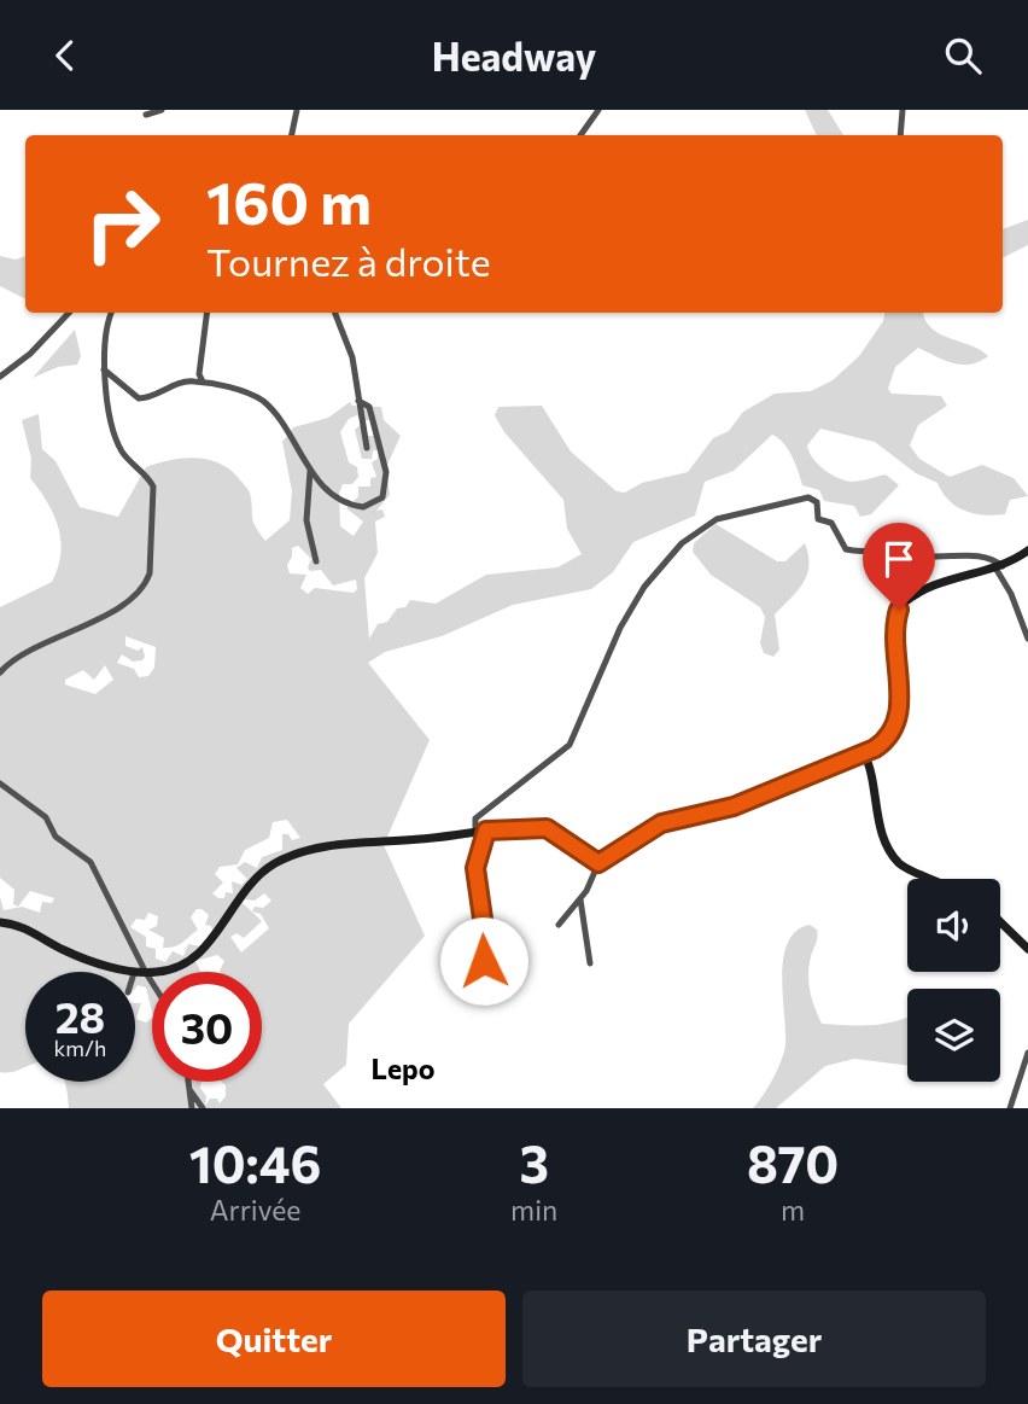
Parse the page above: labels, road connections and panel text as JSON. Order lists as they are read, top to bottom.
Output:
{
  "districts": ["Lepo"],
  "page": {
    "header": "Headway",
    "turn": ["160 m", "Tournez à droite"],
    "speed": "28 km/h",
    "limit": "30",
    "eta": [
      "10:46",
      "Arrivée",
      "3",
      "min",
      "870",
      "m"
    ],
    "buttons": ["Quitter", "Partager"]
  }
}
